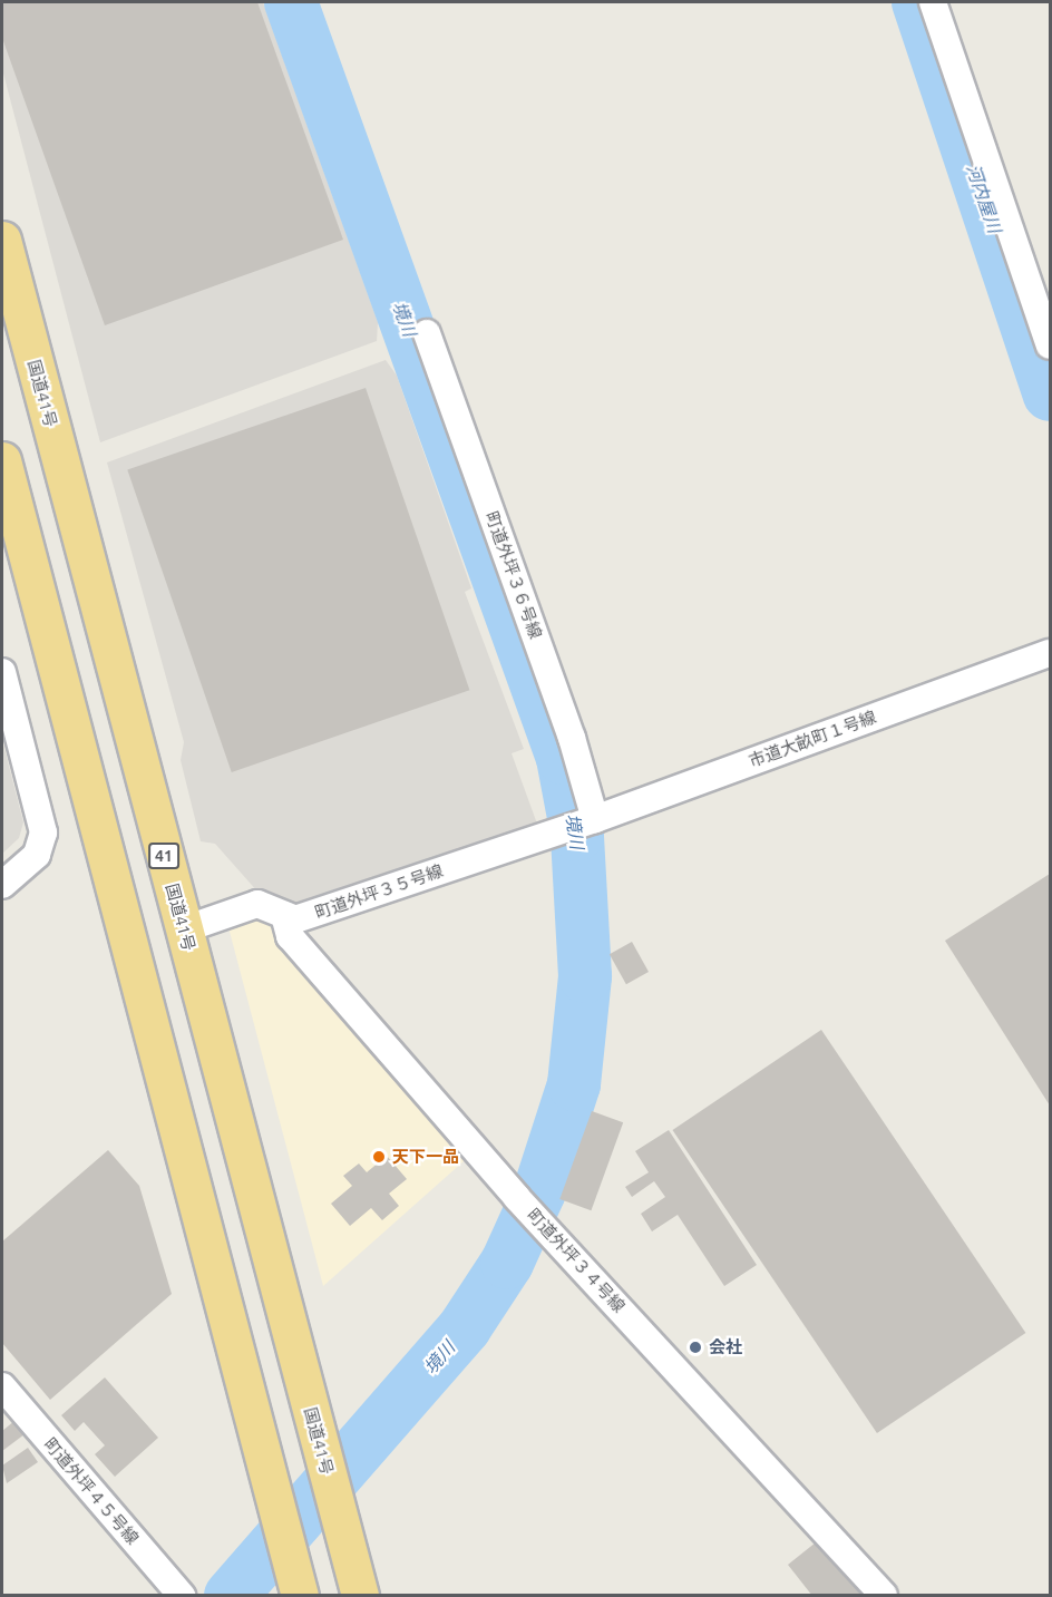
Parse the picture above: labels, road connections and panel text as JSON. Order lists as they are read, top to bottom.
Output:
{
  "streets": {
    "highway": ["国道41号", "41"],
    "street": [
      "町道外坪３６号線",
      "市道大畝町１号線",
      "町道外坪３５号線",
      "町道外坪３４号線",
      "町道外坪４５号線"
    ]
  },
  "crossings": [
    ["国道41号", "町道外坪３５号線"],
    ["町道外坪３６号線", "市道大畝町１号線"],
    ["町道外坪３６号線", "町道外坪３５号線"],
    ["市道大畝町１号線", "町道外坪３５号線"],
    ["町道外坪３５号線", "町道外坪３４号線"]
  ],
  "water": ["河内屋川", "境川"],
  "places": ["天下一品", "会社"]
}
